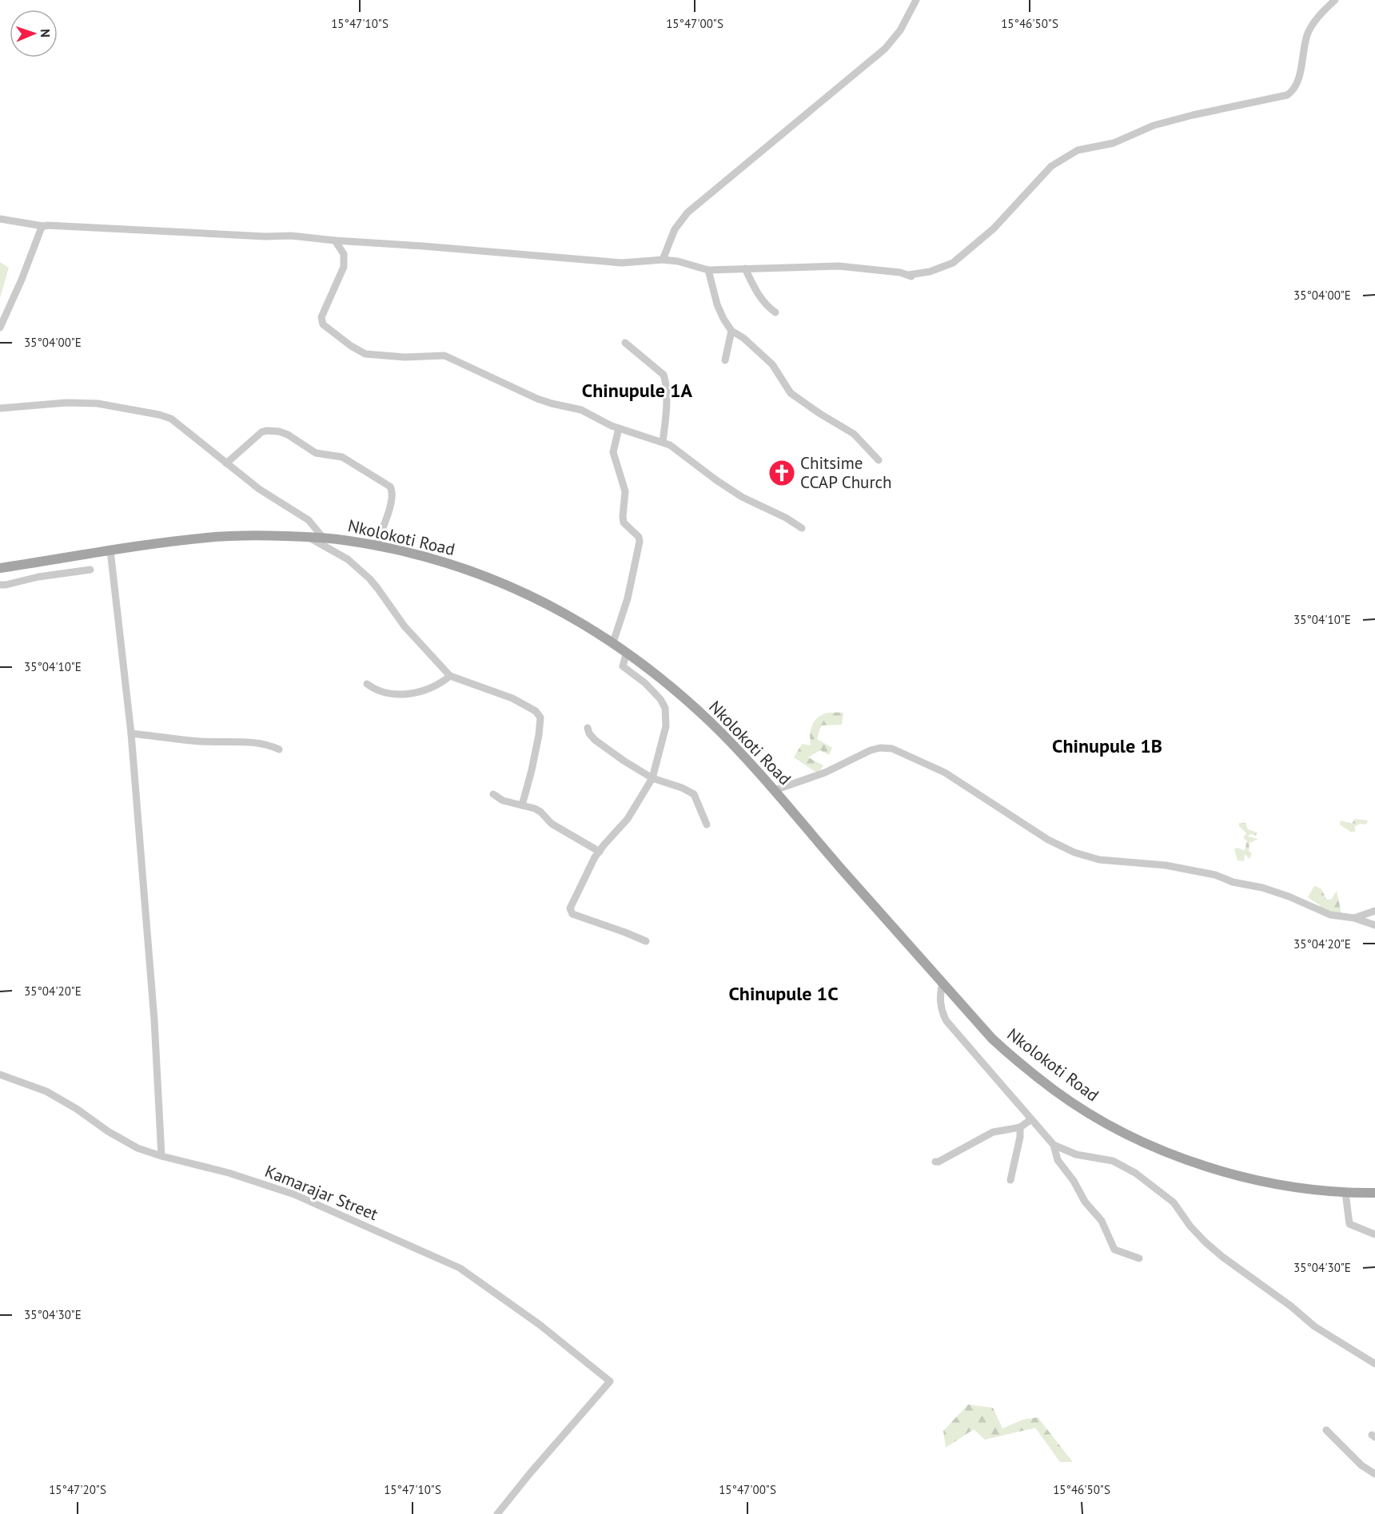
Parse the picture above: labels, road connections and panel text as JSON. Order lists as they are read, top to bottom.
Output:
{
  "streets": {
    "main road": ["Nkolokoti Road"],
    "street": ["Kamarajar Street"]
  },
  "districts": ["Chinupule 1A", "Chinupule 1B", "Chinupule 1C"],
  "places": {
    "church": ["Chitsime CCAP Church"]
  },
  "north": "right",
  "coordinates": [
    "15°47'10\"S",
    "15°47'00\"S",
    "15°46'50\"S",
    "35°04'00\"E",
    "35°04'10\"E",
    "35°04'20\"E",
    "35°04'30\"E",
    "15°47'20\"S"
  ]
}
